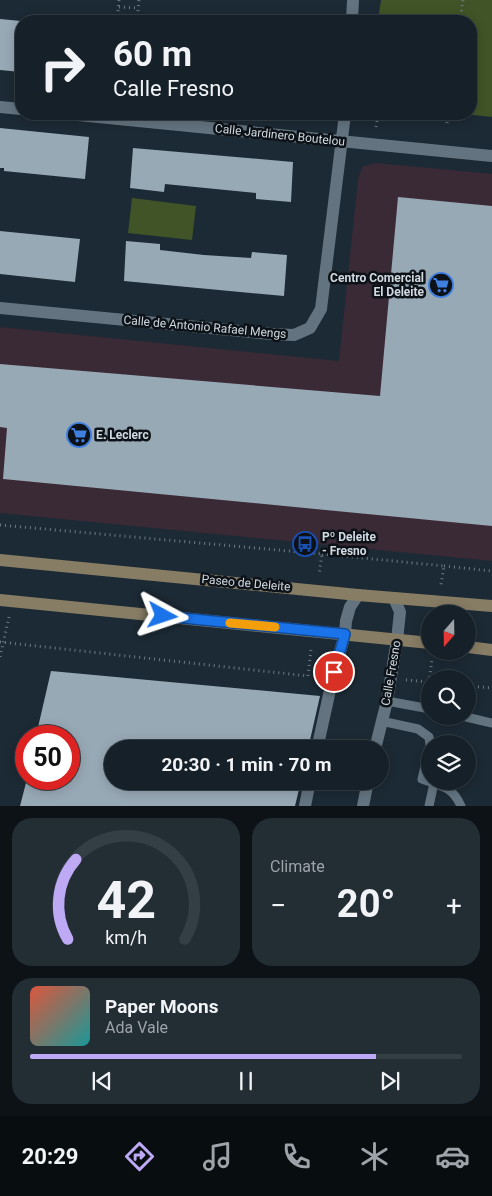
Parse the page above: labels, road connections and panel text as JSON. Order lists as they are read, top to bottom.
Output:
{
  "streets": {
    "main road": ["Paseo de Deleite"],
    "street": ["Calle Jardinero Boutelou", "Calle de Antonio Rafael Mengs", "Calle Fresno"]
  },
  "crossings": [
    ["Calle Jardinero Boutelou", "Calle de Antonio Rafael Mengs"],
    ["Paseo de Deleite", "Calle Fresno"]
  ],
  "places": {
    "supermarket": ["Centro Comercial El Deleite", "E. Leclerc"],
    "bus stop": ["Pº Deleite - Fresno"]
  },
  "north": "bottom",
  "page": {
    "turn": ["60 m", "Calle Fresno"],
    "limit": "50",
    "trip": "20:30 · 1 min · 70 m",
    "tile": "Climate",
    "heat": ["−", "20°", "+"],
    "song": ["Paper Moons", "Ada Vale"],
    "tabs": "20:29",
    "gauge": ["42", "km/h"]
  }
}
